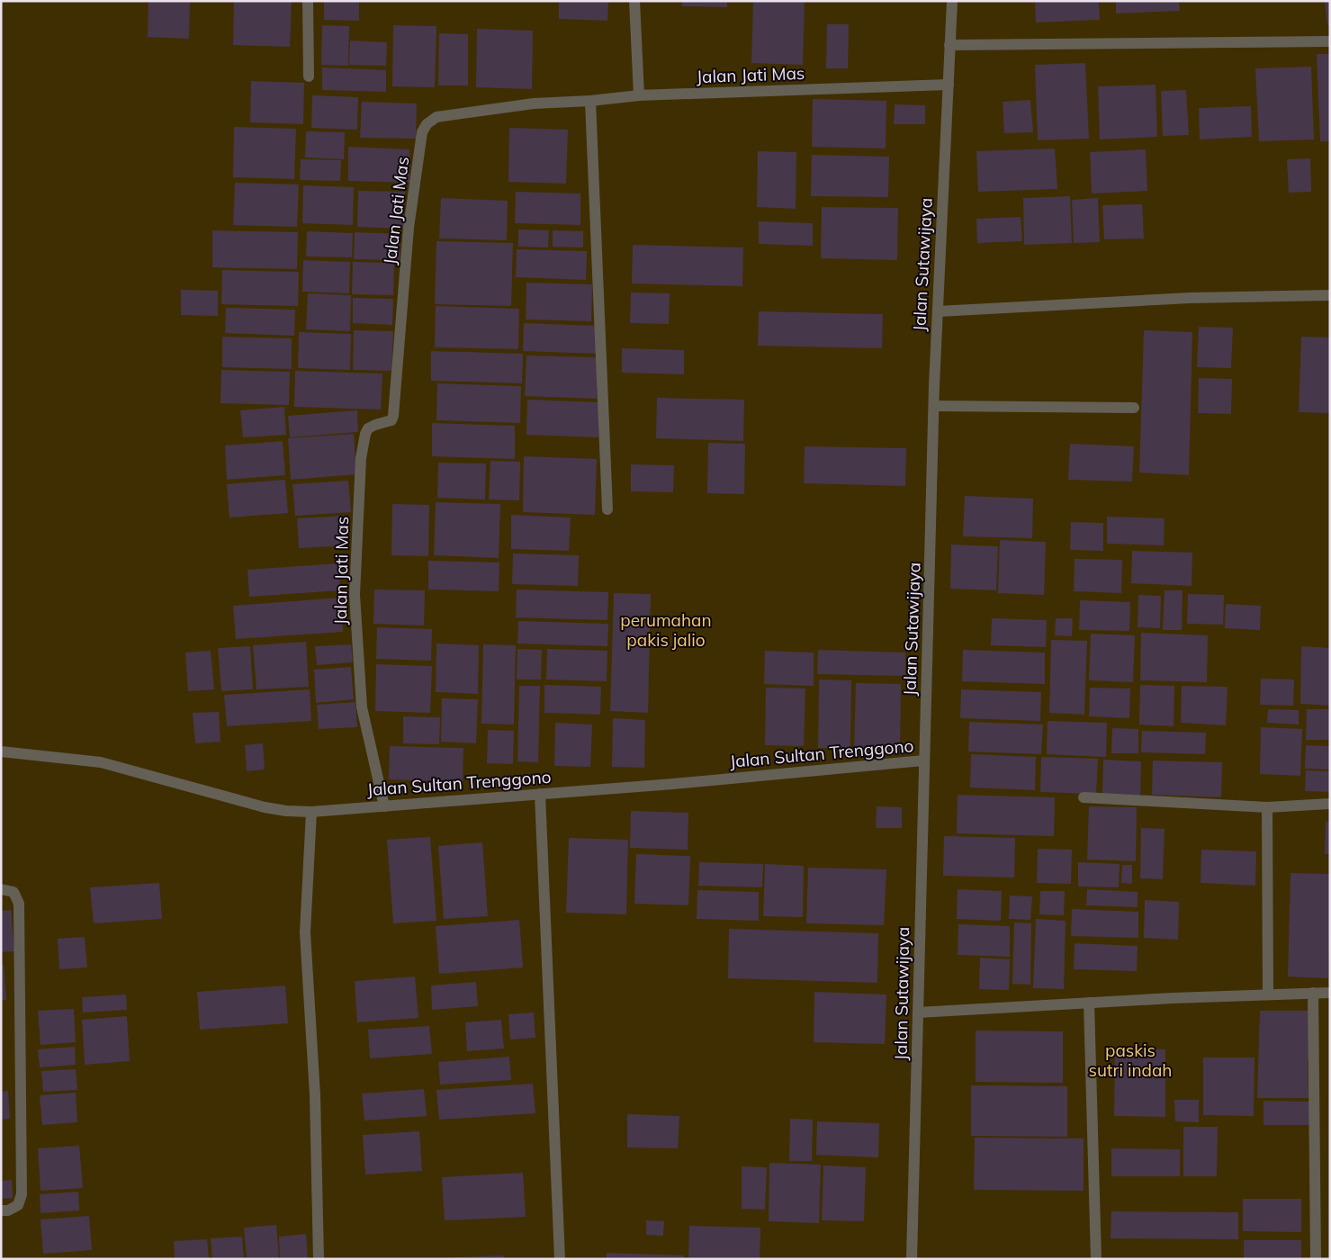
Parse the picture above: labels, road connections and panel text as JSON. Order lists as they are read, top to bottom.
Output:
{
  "streets": {
    "street": ["Jalan Jati Mas", "Jalan Sutawijaya", "Jalan Sultan Trenggono"]
  },
  "crossings": [
    ["Jalan Jati Mas", "Jalan Sutawijaya"],
    ["Jalan Jati Mas", "Jalan Sultan Trenggono"],
    ["Jalan Sutawijaya", "Jalan Sultan Trenggono"]
  ],
  "parks": ["perumahan pakis jalio", "paskis sutri indah"]
}
